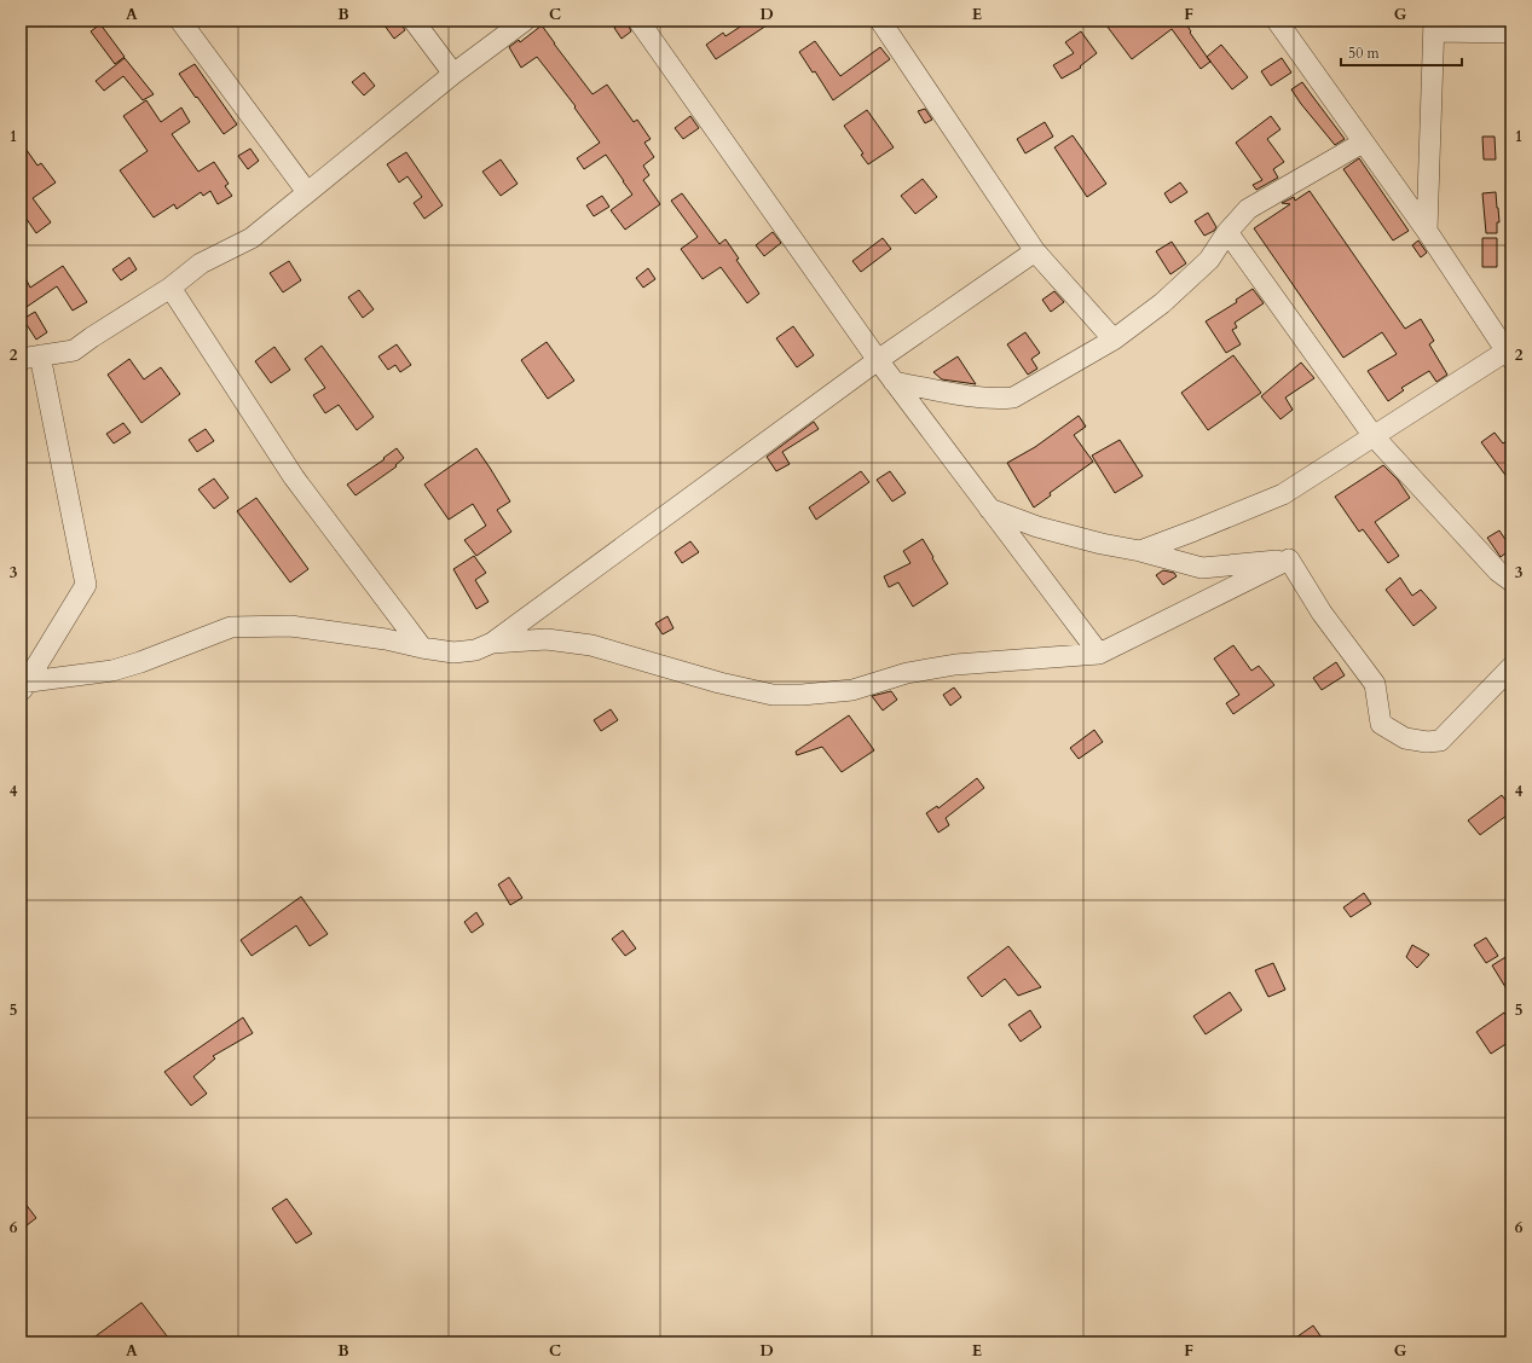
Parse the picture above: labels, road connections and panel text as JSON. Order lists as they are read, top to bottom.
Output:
{
  "scale_bar": "50 m",
  "grid": {
    "columns": [
      "A",
      "B",
      "C",
      "D",
      "E",
      "F",
      "G"
    ],
    "rows": [
      "1",
      "2",
      "3",
      "4",
      "5",
      "6"
    ]
  }
}
